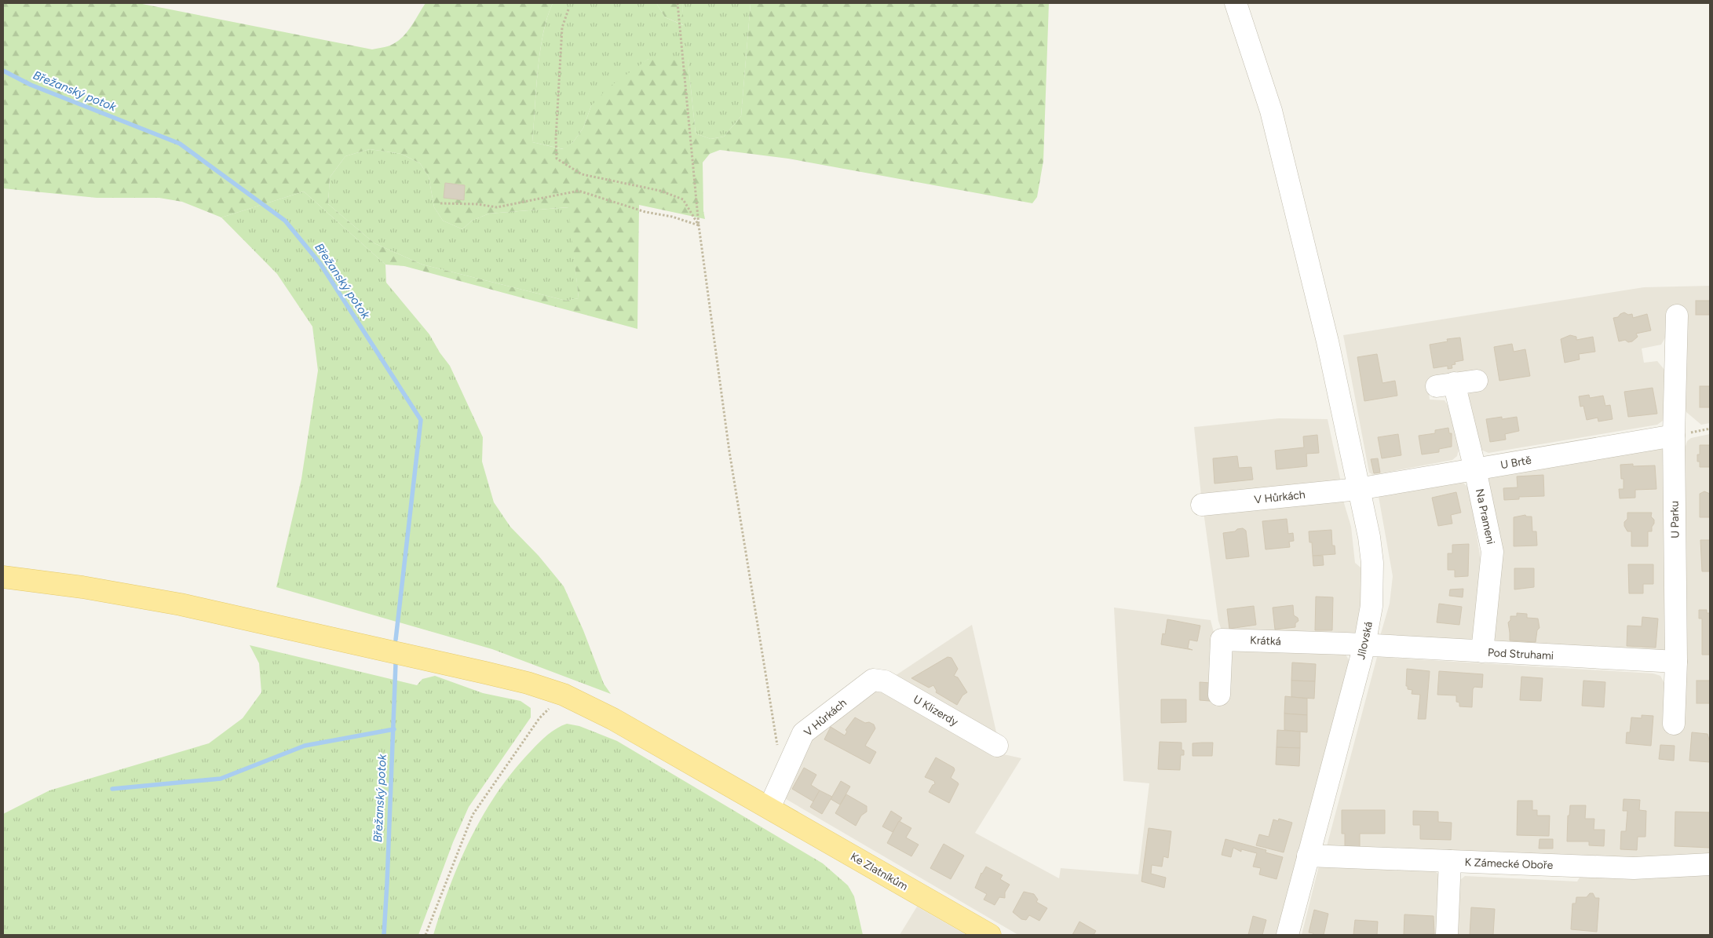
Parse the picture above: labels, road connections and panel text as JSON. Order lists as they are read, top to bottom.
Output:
{
  "streets": {
    "main road": ["Ke Zlatníkům"],
    "street": [
      "U Brtě",
      "V Hůrkách",
      "Na Prameni",
      "U Parku",
      "Krátká",
      "Jílovská",
      "Pod Struhami",
      "U Klizerdy",
      "K Zámecké Oboře"
    ]
  },
  "crossings": [
    ["U Brtě", "V Hůrkách"],
    ["U Brtě", "Na Prameni"],
    ["U Brtě", "U Parku"],
    ["U Brtě", "Jílovská"],
    ["V Hůrkách", "Jílovská"],
    ["V Hůrkách", "U Klizerdy"],
    ["V Hůrkách", "Ke Zlatníkům"],
    ["Na Prameni", "Pod Struhami"],
    ["U Parku", "Pod Struhami"],
    ["Krátká", "Jílovská"],
    ["Krátká", "Pod Struhami"],
    ["Jílovská", "Pod Struhami"],
    ["Jílovská", "K Zámecké Oboře"]
  ],
  "water": ["Břežanský potok"]
}
